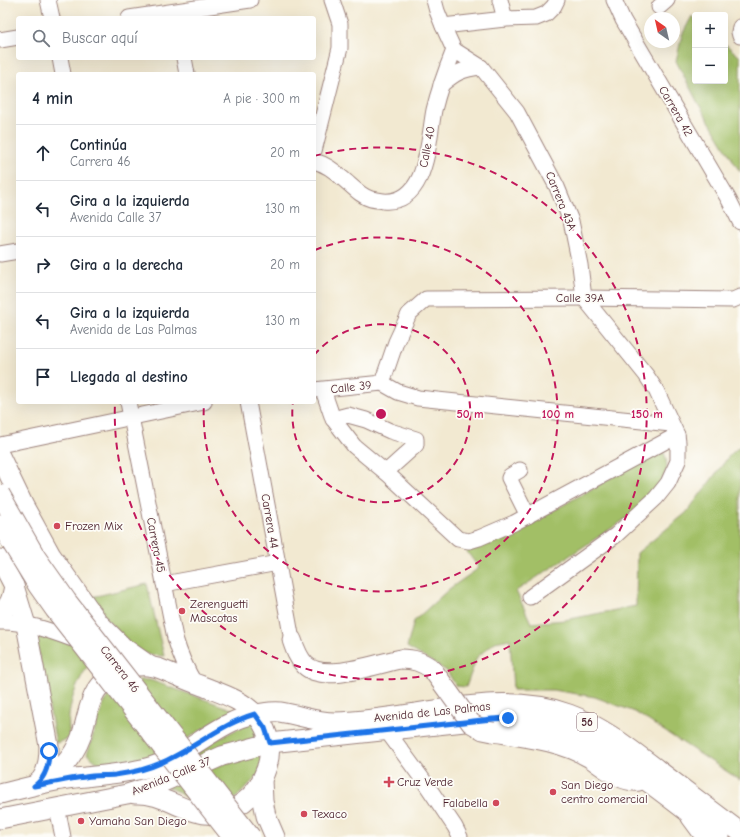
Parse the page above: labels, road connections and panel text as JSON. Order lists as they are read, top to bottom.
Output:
{
  "streets": {
    "main road": [
      "Carrera 46",
      "Avenida de Las Palmas",
      "56",
      "Avenida Calle 37"
    ],
    "street": [
      "Carrera 42",
      "Calle 40",
      "Carrera 43A",
      "Calle 39A",
      "Calle 39",
      "Carrera 44",
      "Carrera 45"
    ]
  },
  "crossings": [
    ["Calle 40", "Carrera 43A"],
    ["Carrera 43A", "Calle 39A"],
    ["Calle 39A", "Calle 39"],
    ["Avenida de Las Palmas", "Avenida Calle 37"]
  ],
  "places": {
    "other": [
      "Frozen Mix",
      "Zerenguetti Mascotas",
      "San Diego centro comercial",
      "Falabella",
      "Texaco",
      "Yamaha San Diego"
    ],
    "health": ["Cruz Verde"]
  },
  "north": "top left",
  "page": {
    "map_buttons": ["+", "−"],
    "search": "Buscar aquí",
    "heading": ["4 min", "A pie · 300 m"],
    "list": [
      ["Continúa", "Carrera 46", "20 m"],
      ["Gira a la izquierda", "Avenida Calle 37", "130 m"],
      ["Gira a la derecha", "20 m"],
      ["Gira a la izquierda", "Avenida de Las Palmas", "130 m"],
      "Llegada al destino"
    ]
  },
  "rings": ["50 m", "100 m", "150 m"]
}
